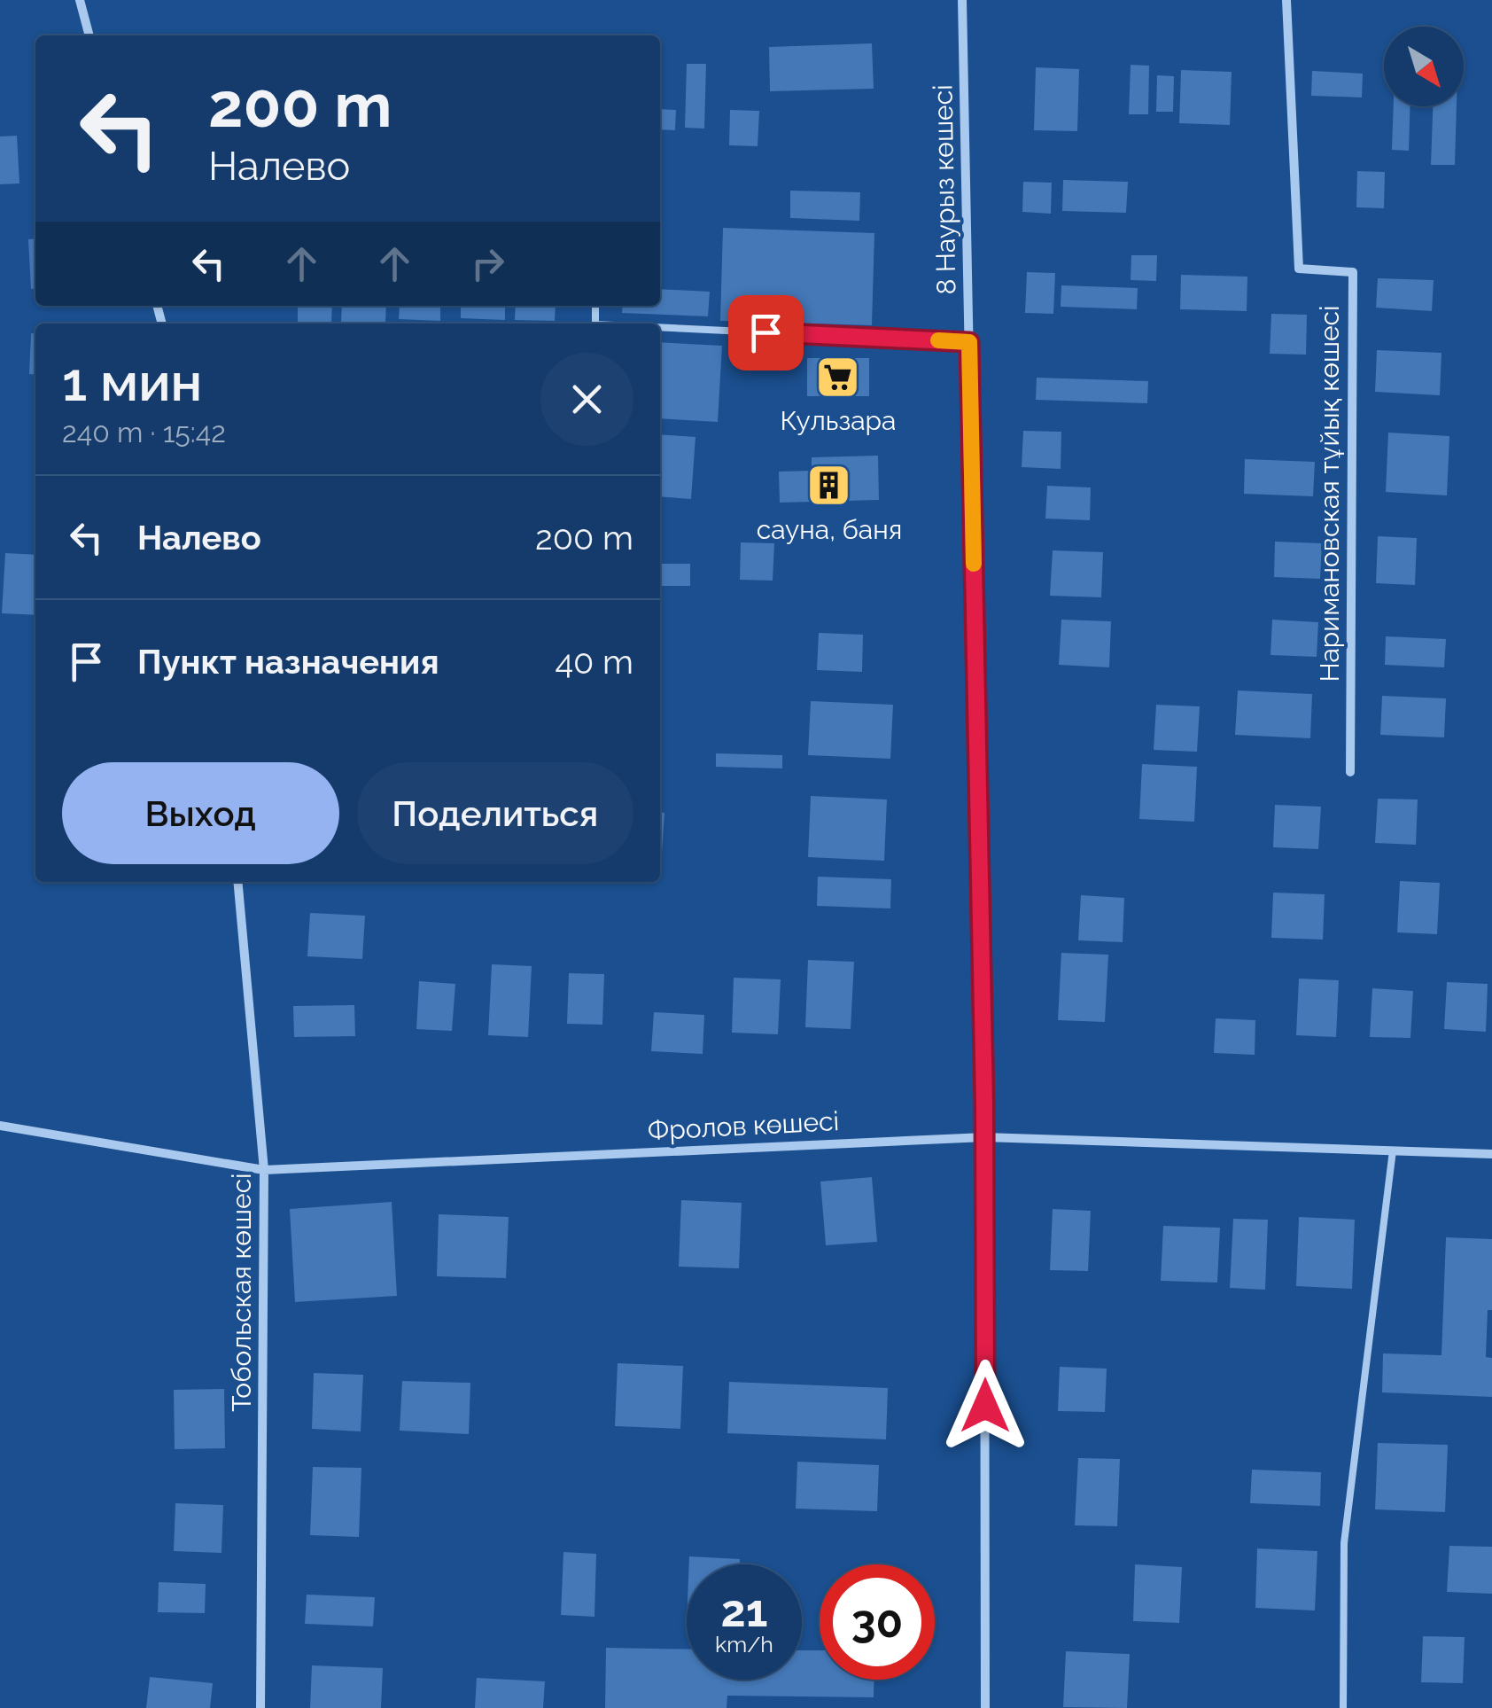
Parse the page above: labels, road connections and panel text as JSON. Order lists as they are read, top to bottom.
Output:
{
  "streets": {
    "street": [
      "8 Наурыз көшесі",
      "Наримановская тұйық көшесі",
      "Фролов көшесі",
      "Тобольская көшесі"
    ]
  },
  "crossings": [
    ["8 Наурыз көшесі", "Фролов көшесі"],
    ["Фролов көшесі", "Тобольская көшесі"]
  ],
  "places": {
    "supermarket": ["Кульзара"],
    "building": ["сауна, баня"]
  },
  "north": "bottom right",
  "page": {
    "turn": ["200 m", "Налево"],
    "heading": ["1 мин", "240 m · 15:42"],
    "list": [
      {
        "name": "Налево",
        "value": "200 m"
      },
      {
        "name": "Пункт назначения",
        "value": "40 m"
      }
    ],
    "buttons": ["Выход", "Поделиться"],
    "speed": "21 km/h",
    "limit": "30"
  }
}
